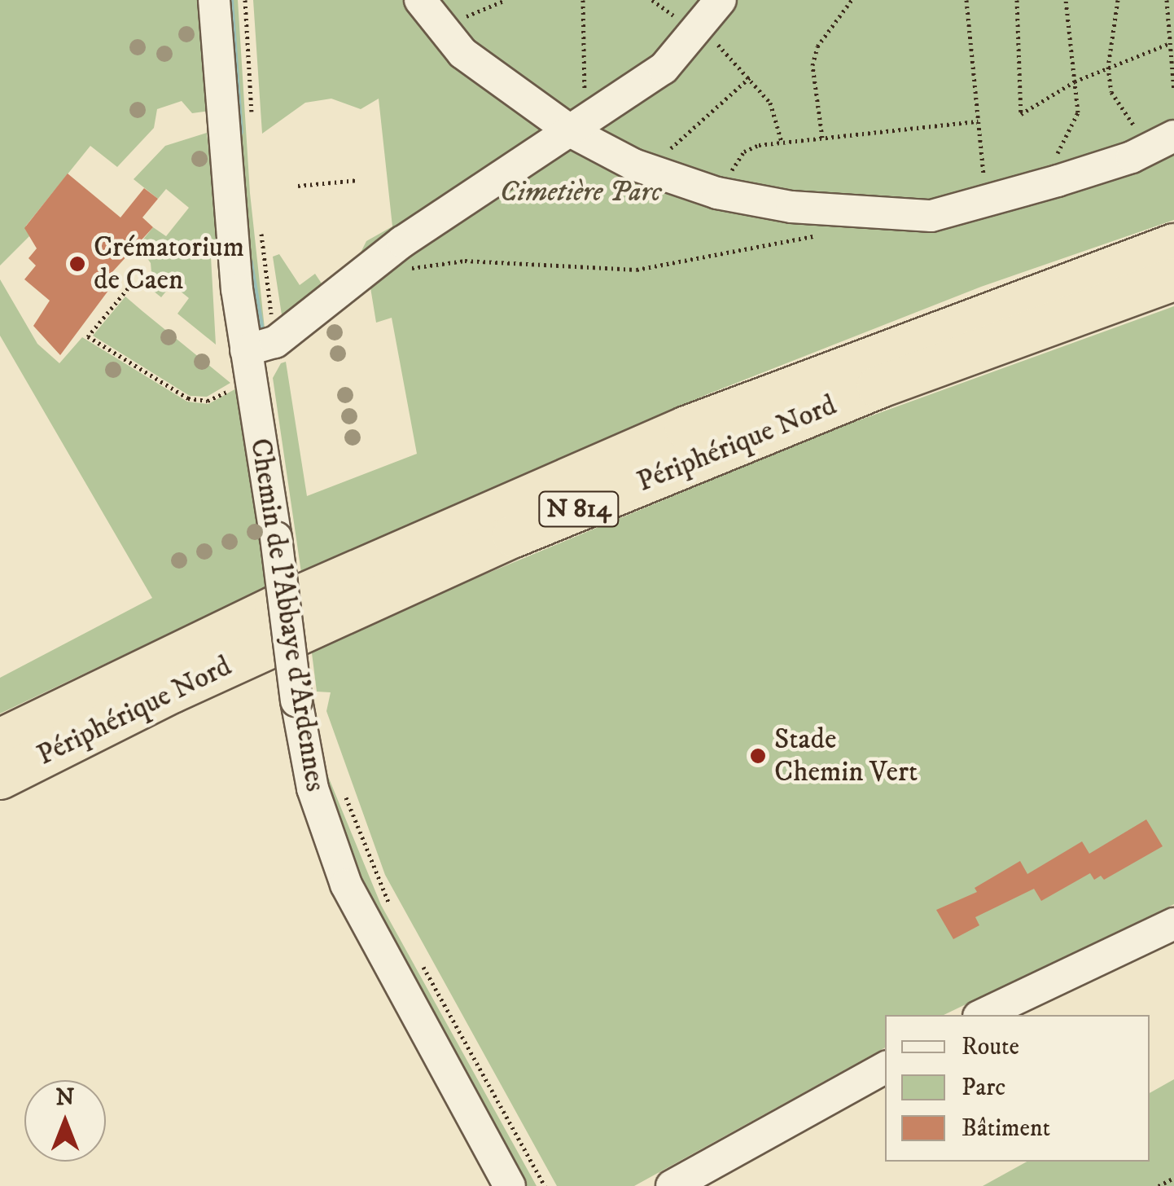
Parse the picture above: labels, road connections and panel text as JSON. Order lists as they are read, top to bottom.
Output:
{
  "streets": {
    "highway": ["Périphérique Nord", "N 814"],
    "street": ["Chemin de l'Abbaye d'Ardennes"]
  },
  "parks": ["Cimetière Parc"],
  "places": ["Crématorium de Caen", "Stade Chemin Vert"],
  "legend": ["Route", "Parc", "Bâtiment"],
  "north": "top"
}
